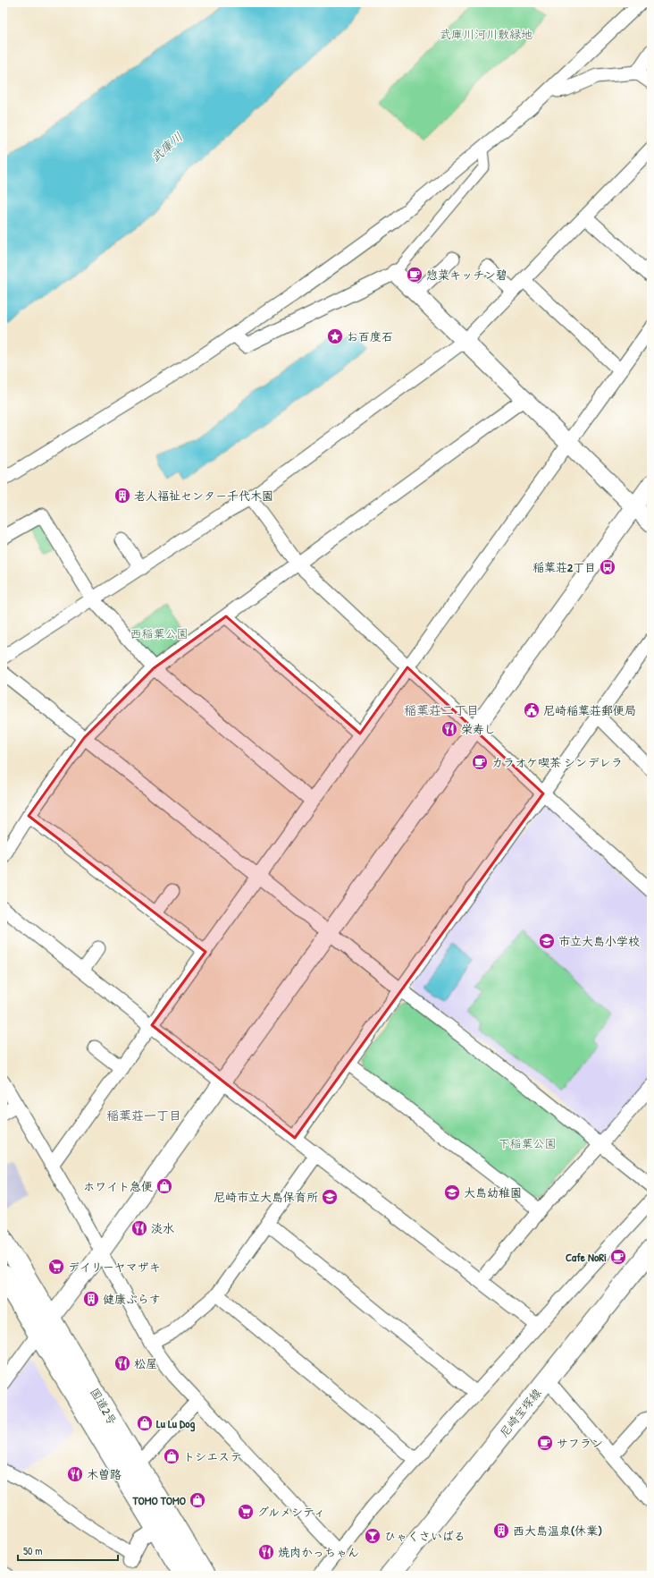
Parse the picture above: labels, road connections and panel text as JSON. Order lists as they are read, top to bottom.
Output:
{
  "streets": {
    "main road": ["国道2号", "尼崎宝塚線"]
  },
  "districts": ["稲葉荘二丁目", "稲葉荘一丁目"],
  "water": ["武庫川"],
  "parks": ["武庫川河川敷緑地", "西稲葉公園", "下稲葉公園"],
  "places": {
    "cafe": [
      "惣菜キッチン碧",
      "カラオケ喫茶 シンデレラ",
      "Cafe NoRi",
      "サフラン"
    ],
    "place": ["お百度石"],
    "building": ["老人福祉センター千代木園", "健康ぷらす", "西大島温泉(休業)"],
    "bus stop": ["稲葉荘2丁目"],
    "public building": ["尼崎稲葉荘郵便局"],
    "restaurant": [
      "栄寿し",
      "淡水",
      "松屋",
      "木曽路",
      "焼肉かっちゃん"
    ],
    "school or university": ["市立大島小学校", "大島幼稚園", "尼崎市立大島保育所"],
    "shop": [
      "ホワイト急便",
      "Lu Lu Dog",
      "トシエステ",
      "TOMO TOMO"
    ],
    "supermarket": ["デイリーヤマザキ", "グルメシティ"],
    "bar": ["ひゃくさいばる"]
  },
  "scale_bar": "50 m"
}
